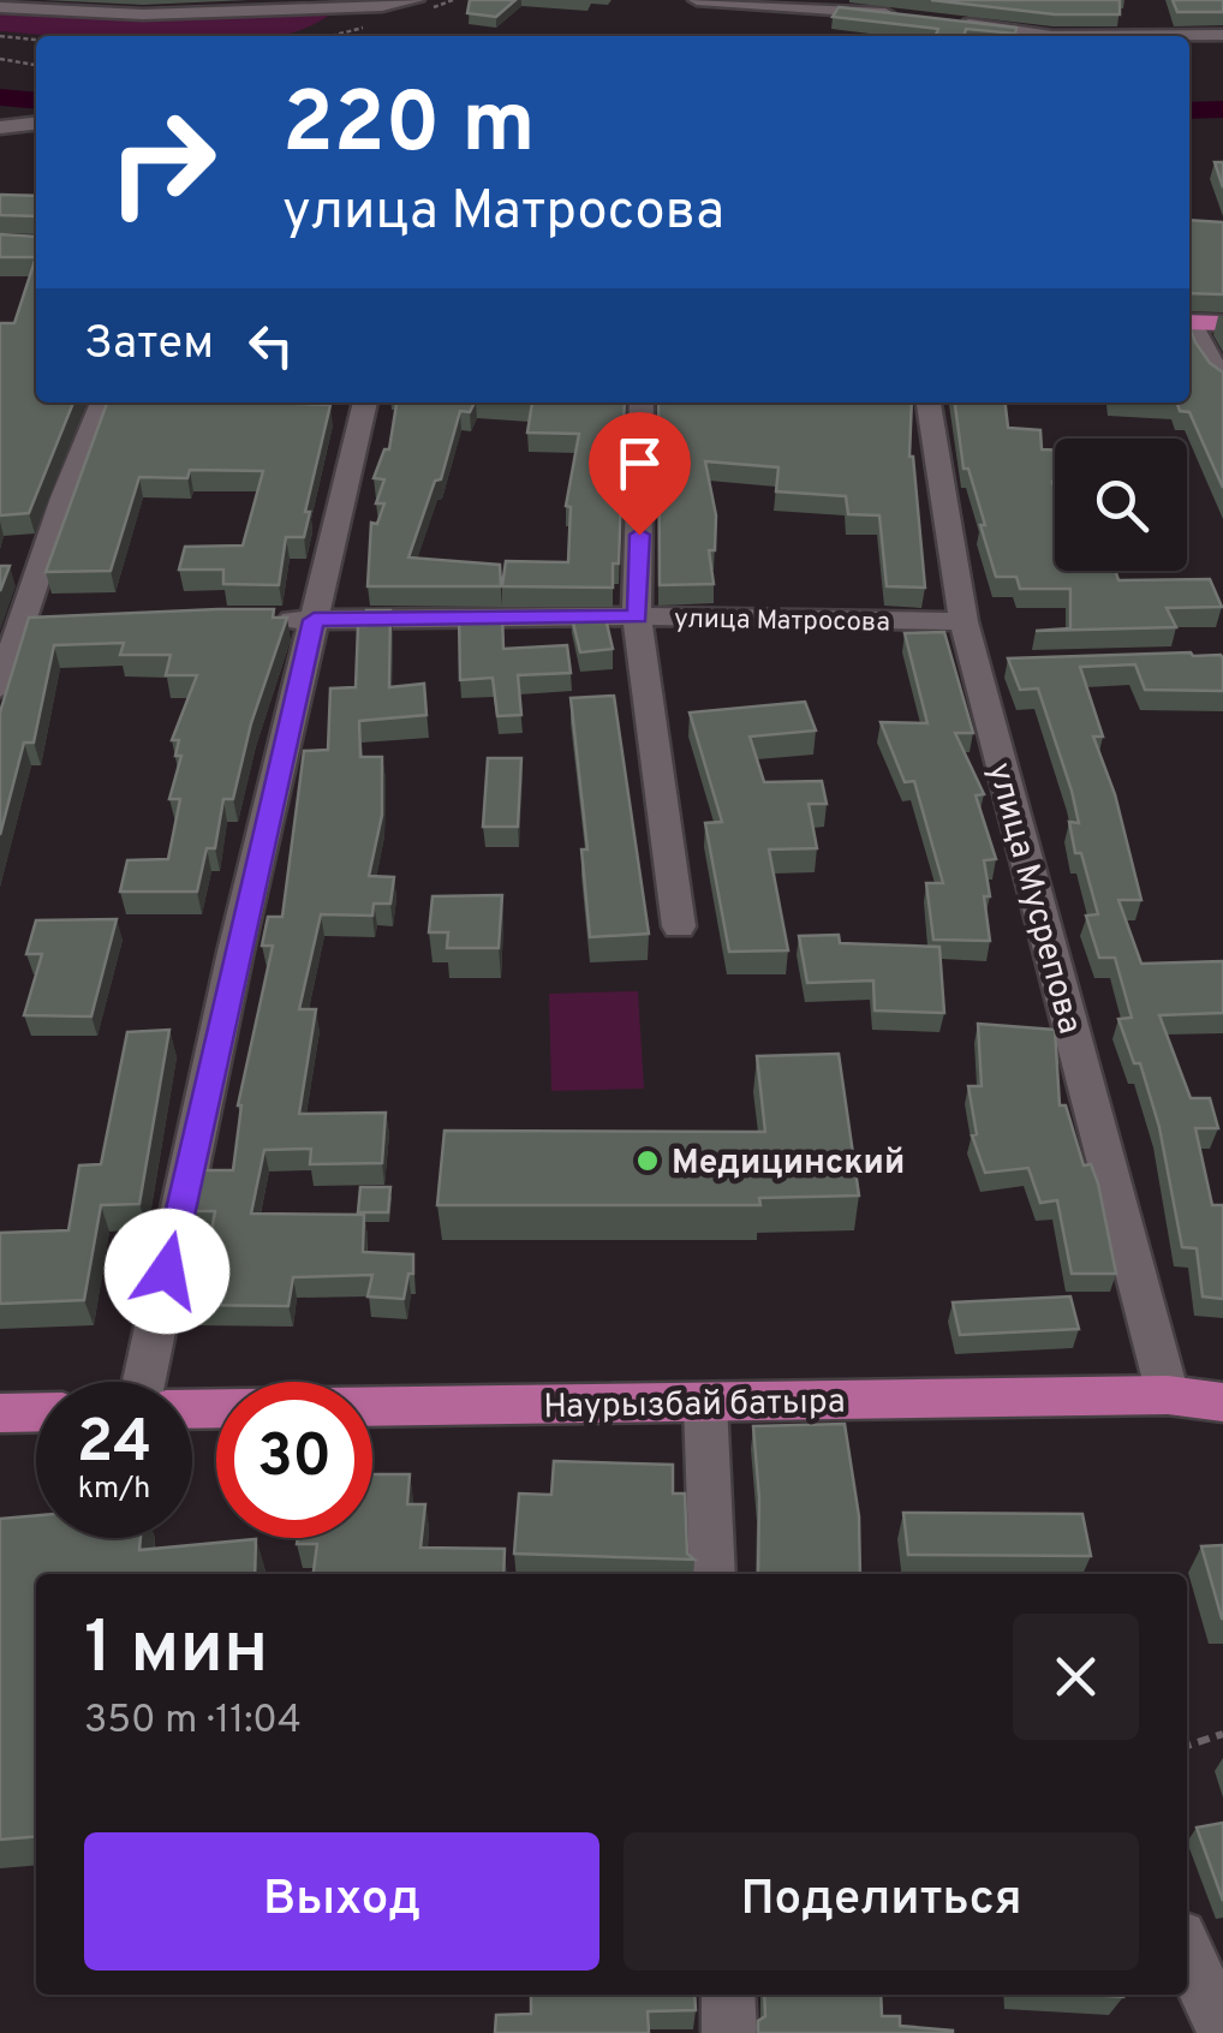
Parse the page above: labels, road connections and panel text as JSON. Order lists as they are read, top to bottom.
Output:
{
  "streets": {
    "main road": ["Наурызбай батыра"],
    "street": ["улица Матросова", "улица Мусрепова"]
  },
  "crossings": [
    ["улица Матросова", "улица Мусрепова"],
    ["улица Мусрепова", "Наурызбай батыра"]
  ],
  "places": ["Медицинский"],
  "page": {
    "turn": ["220 m", "улица Матросова"],
    "then": "Затем",
    "speed": "24 km/h",
    "limit": "30",
    "heading": ["1 мин", "350 m · 11:04"],
    "buttons": ["Выход", "Поделиться"]
  }
}
